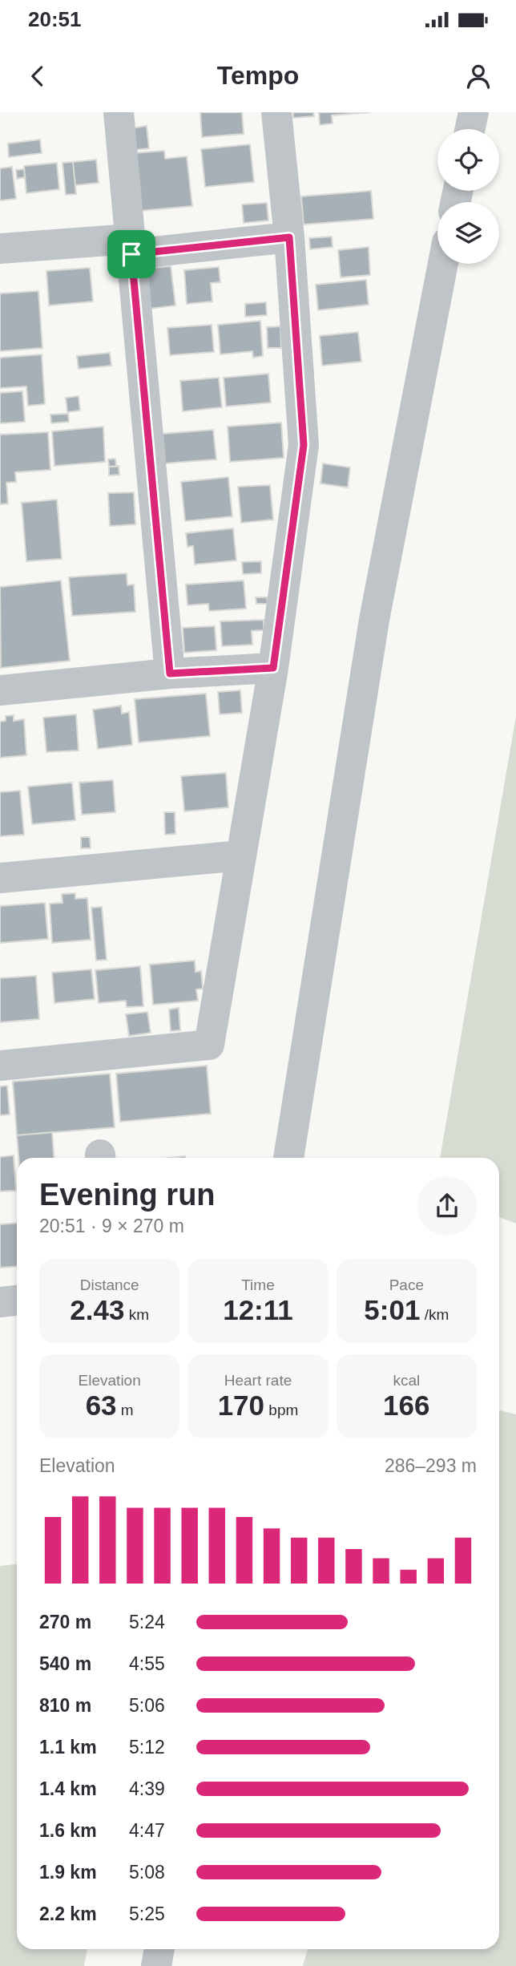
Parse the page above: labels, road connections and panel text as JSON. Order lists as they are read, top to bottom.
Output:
{
  "page": {
    "status": "20:51",
    "header": "Tempo",
    "heading": ["Evening run", "20:51 · 9 × 270 m"],
    "stats": [
      ["Distance", "2.43 km"],
      ["Time", "12:11"],
      ["Pace", "5:01 /km"],
      ["Elevation", "63 m"],
      ["Heart rate", "170 bpm"],
      ["kcal", "166"]
    ],
    "chart": ["Elevation", "286–293 m"],
    "list": [
      {
        "name": "270 m",
        "note": "5:24"
      },
      {
        "name": "540 m",
        "note": "4:55"
      },
      {
        "name": "810 m",
        "note": "5:06"
      },
      {
        "name": "1.1 km",
        "note": "5:12"
      },
      {
        "name": "1.4 km",
        "note": "4:39"
      },
      {
        "name": "1.6 km",
        "note": "4:47"
      },
      {
        "name": "1.9 km",
        "note": "5:08"
      },
      {
        "name": "2.2 km",
        "note": "5:25"
      }
    ]
  }
}
